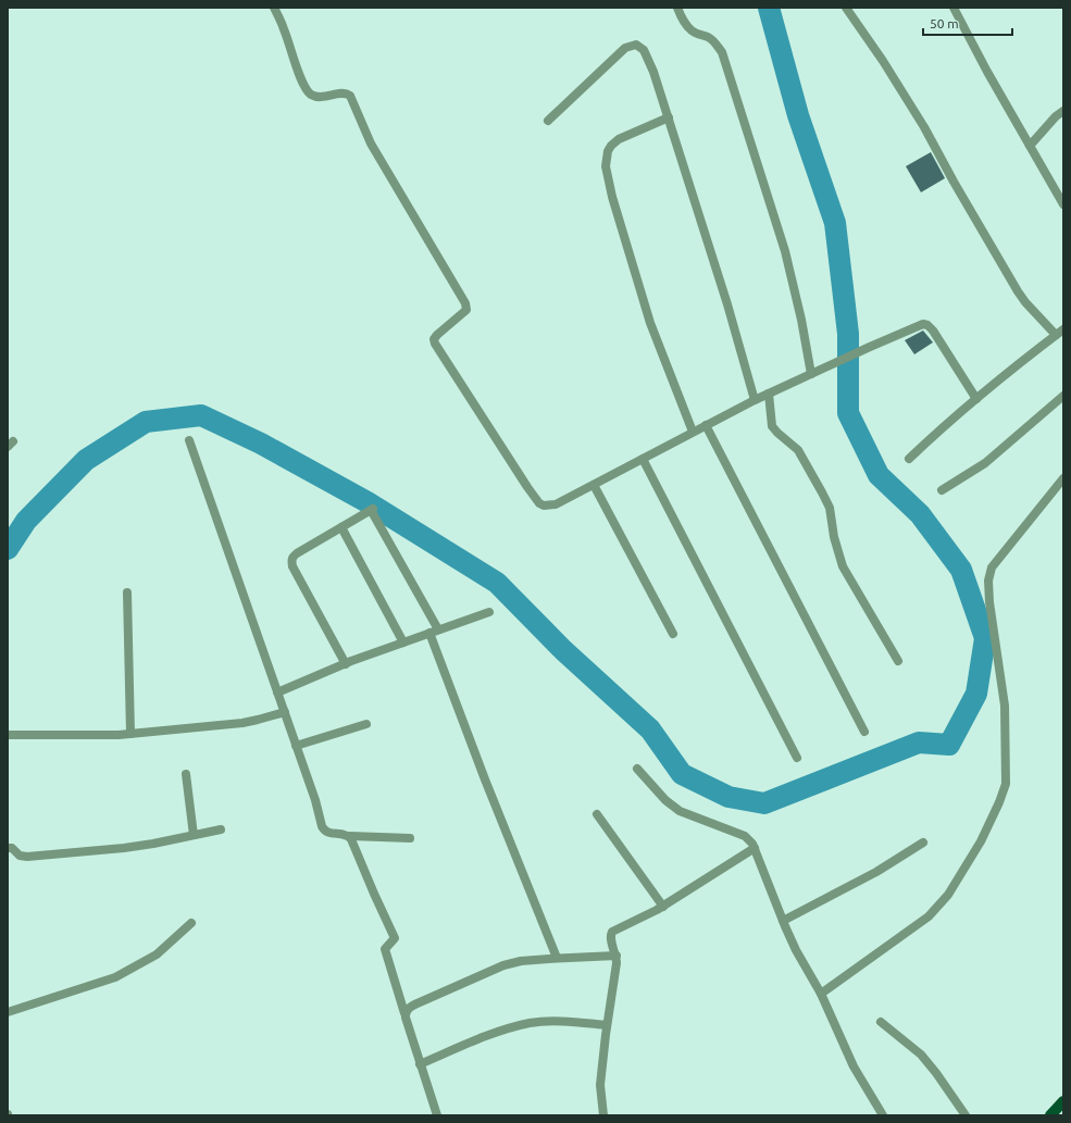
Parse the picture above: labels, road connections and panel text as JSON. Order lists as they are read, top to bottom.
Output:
{
  "scale_bar": "50 m"
}
